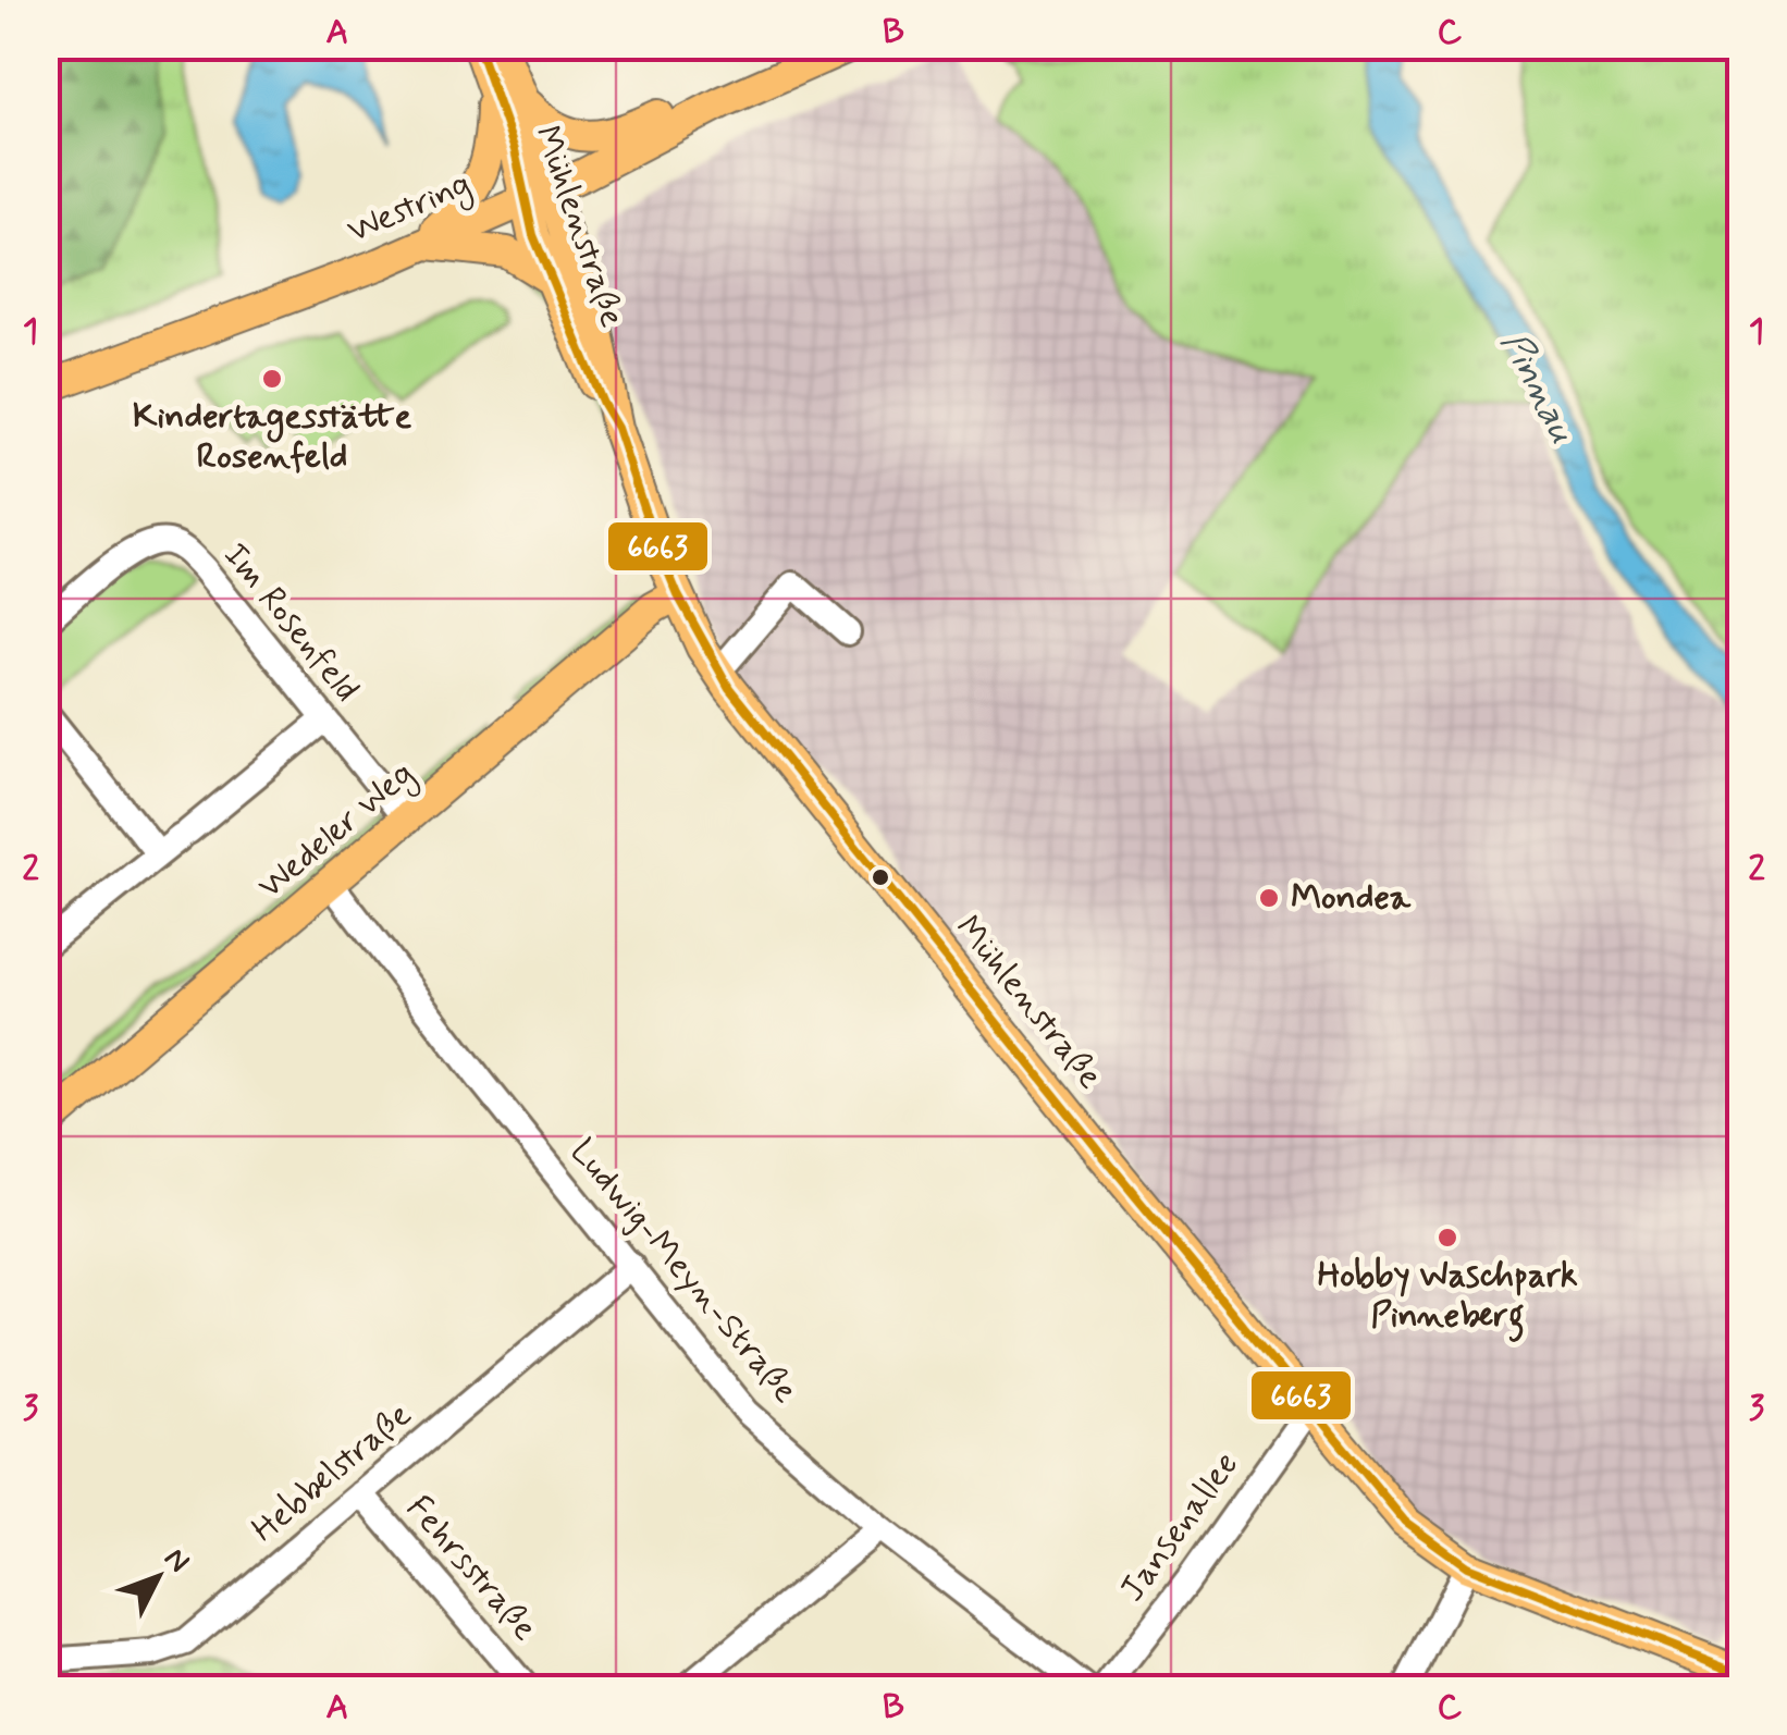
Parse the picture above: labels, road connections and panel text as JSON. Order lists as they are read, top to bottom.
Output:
{
  "streets": {
    "main road": ["Westring", "Mühlenstraße", "Wedeler Weg"],
    "street": [
      "Im Rosenfeld",
      "Ludwig-Meyn-Straße",
      "Hebbelstraße",
      "Jansenallee",
      "Fehrsstraße"
    ]
  },
  "crossings": [
    ["Westring", "Mühlenstraße"],
    ["Mühlenstraße", "Wedeler Weg"],
    ["Mühlenstraße", "Jansenallee"],
    ["Im Rosenfeld", "Wedeler Weg"],
    ["Wedeler Weg", "Ludwig-Meyn-Straße"],
    ["Ludwig-Meyn-Straße", "Hebbelstraße"],
    ["Hebbelstraße", "Fehrsstraße"]
  ],
  "water": ["Pinnau"],
  "places": ["Kindertagesstätte Rosenfeld", "Mondea", "Hobby Waschpark Pinneberg"],
  "lines": ["transit line 6663"],
  "north": "top right",
  "grid": {
    "columns": ["A", "B", "C"],
    "rows": ["1", "2", "3"]
  }
}
